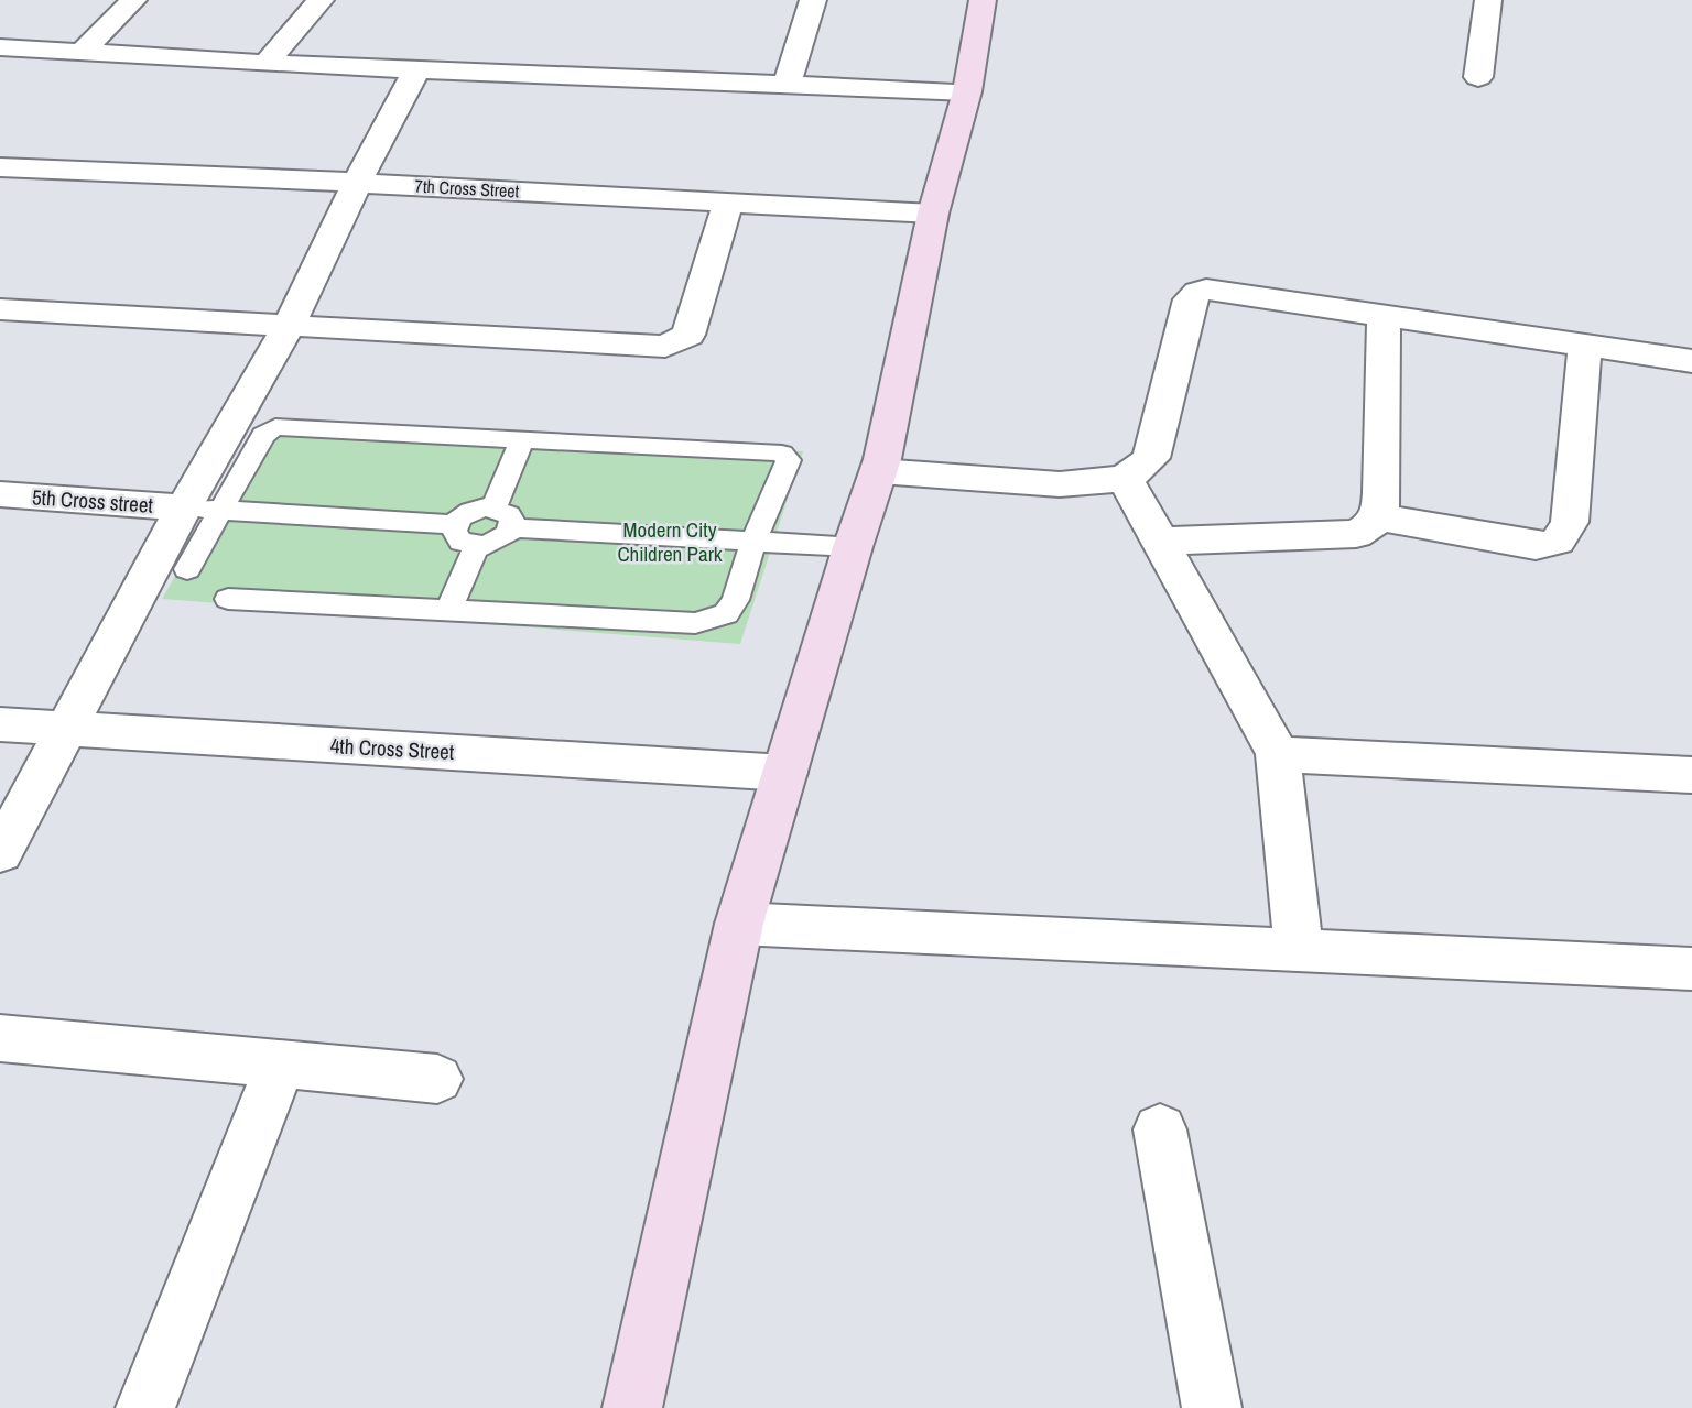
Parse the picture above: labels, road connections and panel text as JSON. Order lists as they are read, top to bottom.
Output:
{
  "streets": {
    "street": ["7th Cross Street", "5th Cross street", "4th Cross Street"]
  },
  "parks": ["Modern City Children Park"]
}
